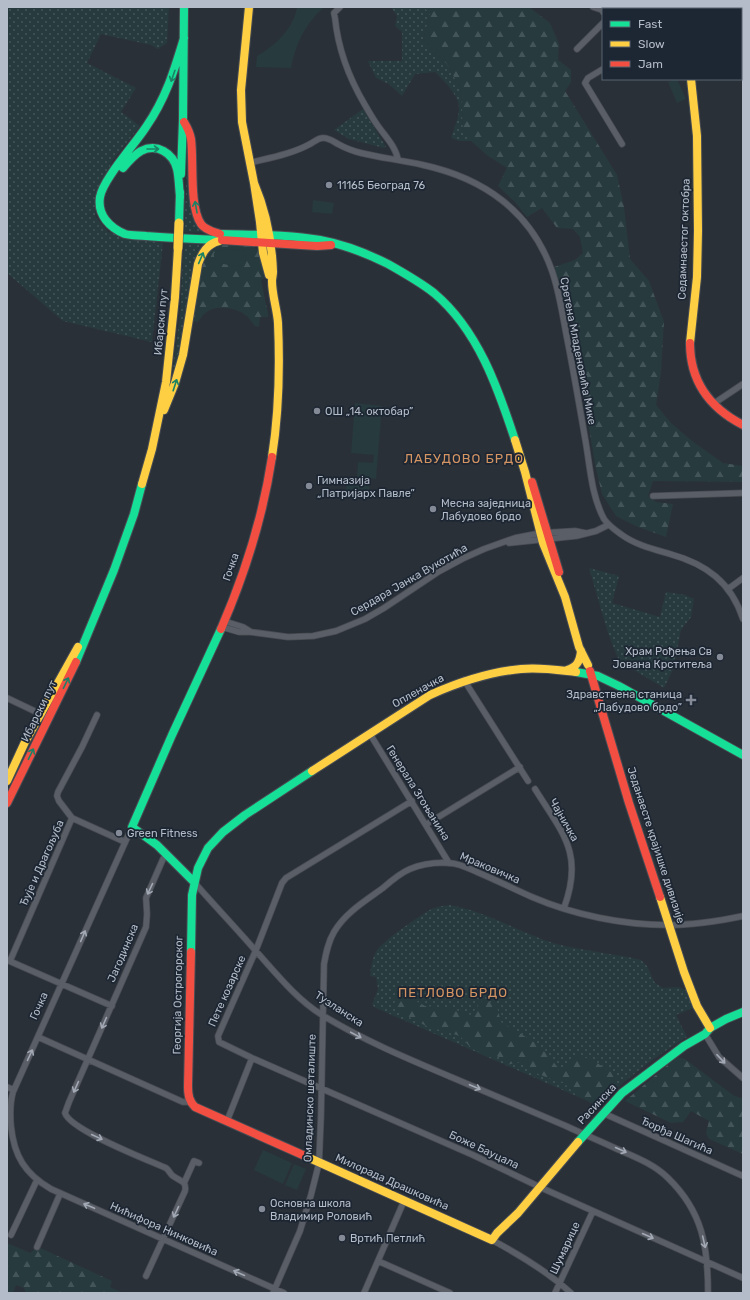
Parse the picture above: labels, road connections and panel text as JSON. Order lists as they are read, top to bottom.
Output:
{
  "streets": {
    "street": [
      "Седамнаестог октобра",
      "Ибарски пут",
      "Сретена Младеновића Мике",
      "Гочка",
      "Сердара Јанка Вукотића",
      "Опленачка",
      "Генерала Згоњанина",
      "Чајничка",
      "Једанаесте крајишке дивизије",
      "Ђује и Драгољуба",
      "Мраковичка",
      "Јагодинска",
      "Пете козарске",
      "Георгија Острогорског",
      "Тузланска",
      "Омладинско шеталиште",
      "Расинска",
      "Ђорђа Шагића",
      "Боже Бауцала",
      "Милорада Драшковића",
      "Нићифора Нинковића",
      "Шумарице"
    ]
  },
  "crossings": [
    ["Сретена Младеновића Мике", "Гочка"],
    ["Сретена Младеновића Мике", "Сердара Јанка Вукотића"],
    ["Гочка", "Сердара Јанка Вукотића"],
    ["Гочка", "Једанаесте крајишке дивизије"],
    ["Гочка", "Ђује и Драгољуба"],
    ["Гочка", "Тузланска"],
    ["Гочка", "Милорада Драшковића"],
    ["Гочка", "Нићифора Нинковића"],
    ["Сердара Јанка Вукотића", "Једанаесте крајишке дивизије"],
    ["Опленачка", "Генерала Згоњанина"],
    ["Опленачка", "Једанаесте крајишке дивизије"],
    ["Опленачка", "Георгија Острогорског"],
    ["Опленачка", "Тузланска"],
    ["Генерала Згоњанина", "Мраковичка"],
    ["Генерала Згоњанина", "Пете козарске"],
    ["Чајничка", "Мраковичка"],
    ["Једанаесте крајишке дивизије", "Мраковичка"],
    ["Једанаесте крајишке дивизије", "Расинска"],
    ["Ђује и Драгољуба", "Јагодинска"],
    ["Мраковичка", "Тузланска"],
    ["Мраковичка", "Омладинско шеталиште"],
    ["Јагодинска", "Тузланска"],
    ["Јагодинска", "Милорада Драшковића"],
    ["Пете козарске", "Тузланска"],
    ["Пете козарске", "Боже Бауцала"],
    ["Георгија Острогорског", "Тузланска"],
    ["Георгија Острогорског", "Милорада Драшковића"],
    ["Тузланска", "Омладинско шеталиште"],
    ["Тузланска", "Расинска"],
    ["Омладинско шеталиште", "Боже Бауцала"],
    ["Омладинско шеталиште", "Милорада Драшковића"],
    ["Омладинско шеталиште", "Нићифора Нинковића"],
    ["Расинска", "Ђорђа Шагића"],
    ["Расинска", "Боже Бауцала"],
    ["Расинска", "Милорада Драшковића"],
    ["Боже Бауцала", "Шумарице"],
    ["Милорада Драшковића", "Шумарице"]
  ],
  "one_way": ["Тузланска", "Нићифора Нинковића"],
  "districts": ["ЛАБУДОВО БРДО", "ПЕТЛОВО БРДО"],
  "places": {
    "other": [
      "11165 Београд 76",
      "ОШ „14. октобар”",
      "Гимназија „Патријарх Павле”",
      "Месна заједница Лабудово брдо",
      "Храм Рођења Св Јована Крститеља",
      "Green Fitness",
      "Основна школа Владимир Роловић",
      "Вртић Петлић"
    ],
    "health": ["Здравствена станица „Лабудово брдо”"]
  },
  "legend": ["Fast", "Slow", "Jam"]
}
